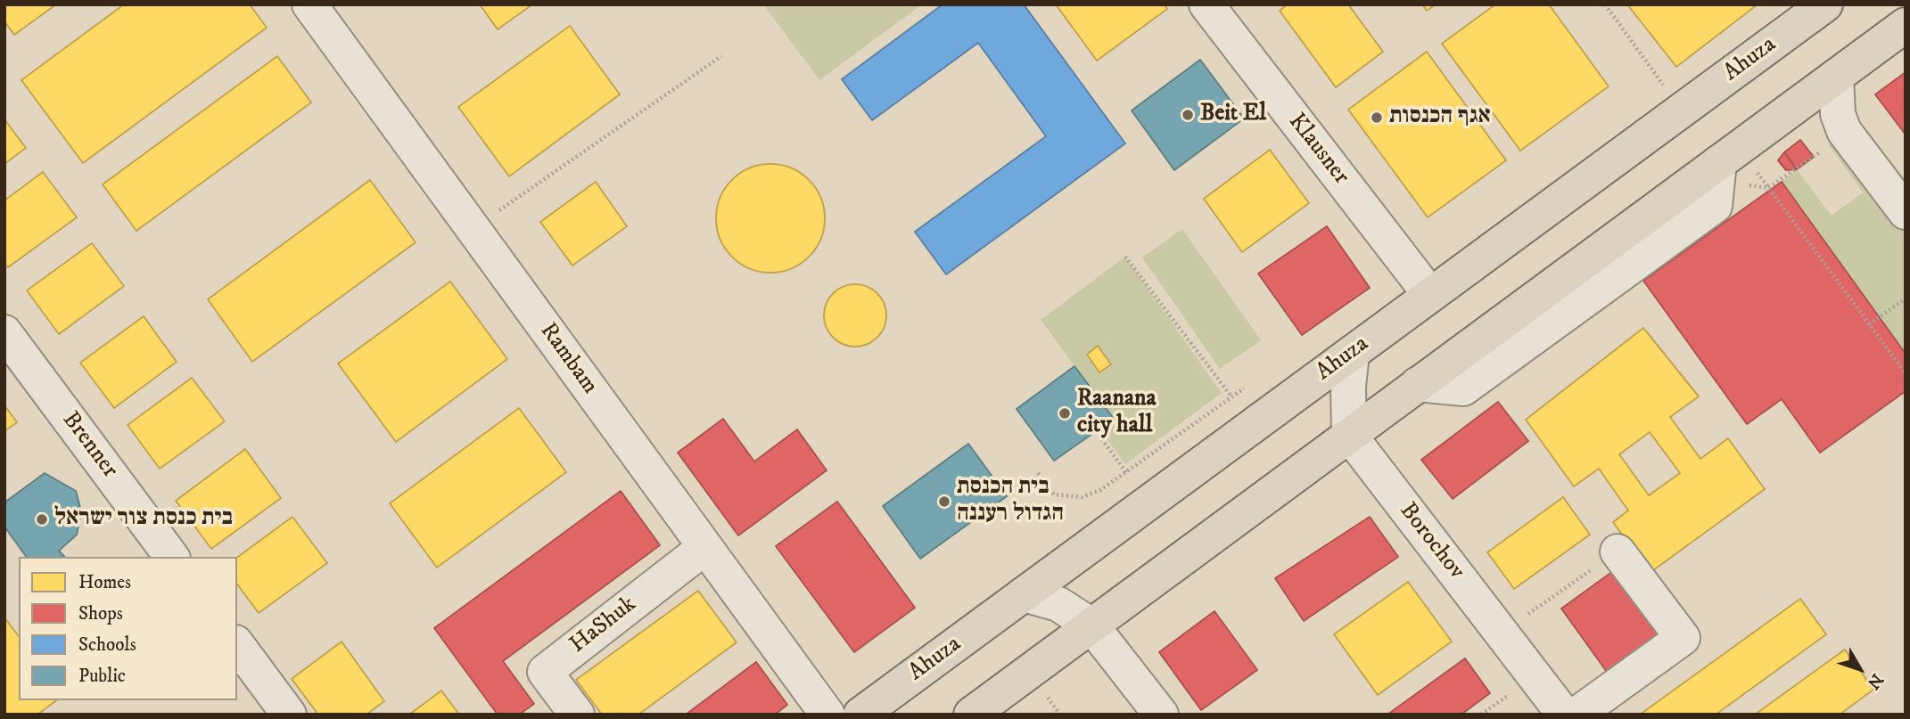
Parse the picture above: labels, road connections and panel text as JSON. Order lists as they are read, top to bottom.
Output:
{
  "streets": {
    "main road": ["Ahuza"],
    "street": [
      "Klausner",
      "Rambam",
      "Brenner",
      "Borochov",
      "HaShuk"
    ]
  },
  "crossings": [
    ["Ahuza", "Klausner"],
    ["Rambam", "HaShuk"]
  ],
  "places": [
    "Beit El",
    "אגף הכנסות",
    "Raanana city hall",
    "בית הכנסת הגדול רעננה",
    "בית כנסת צור ישראל"
  ],
  "legend": [
    "Homes",
    "Shops",
    "Schools",
    "Public"
  ],
  "north": "bottom right"
}
